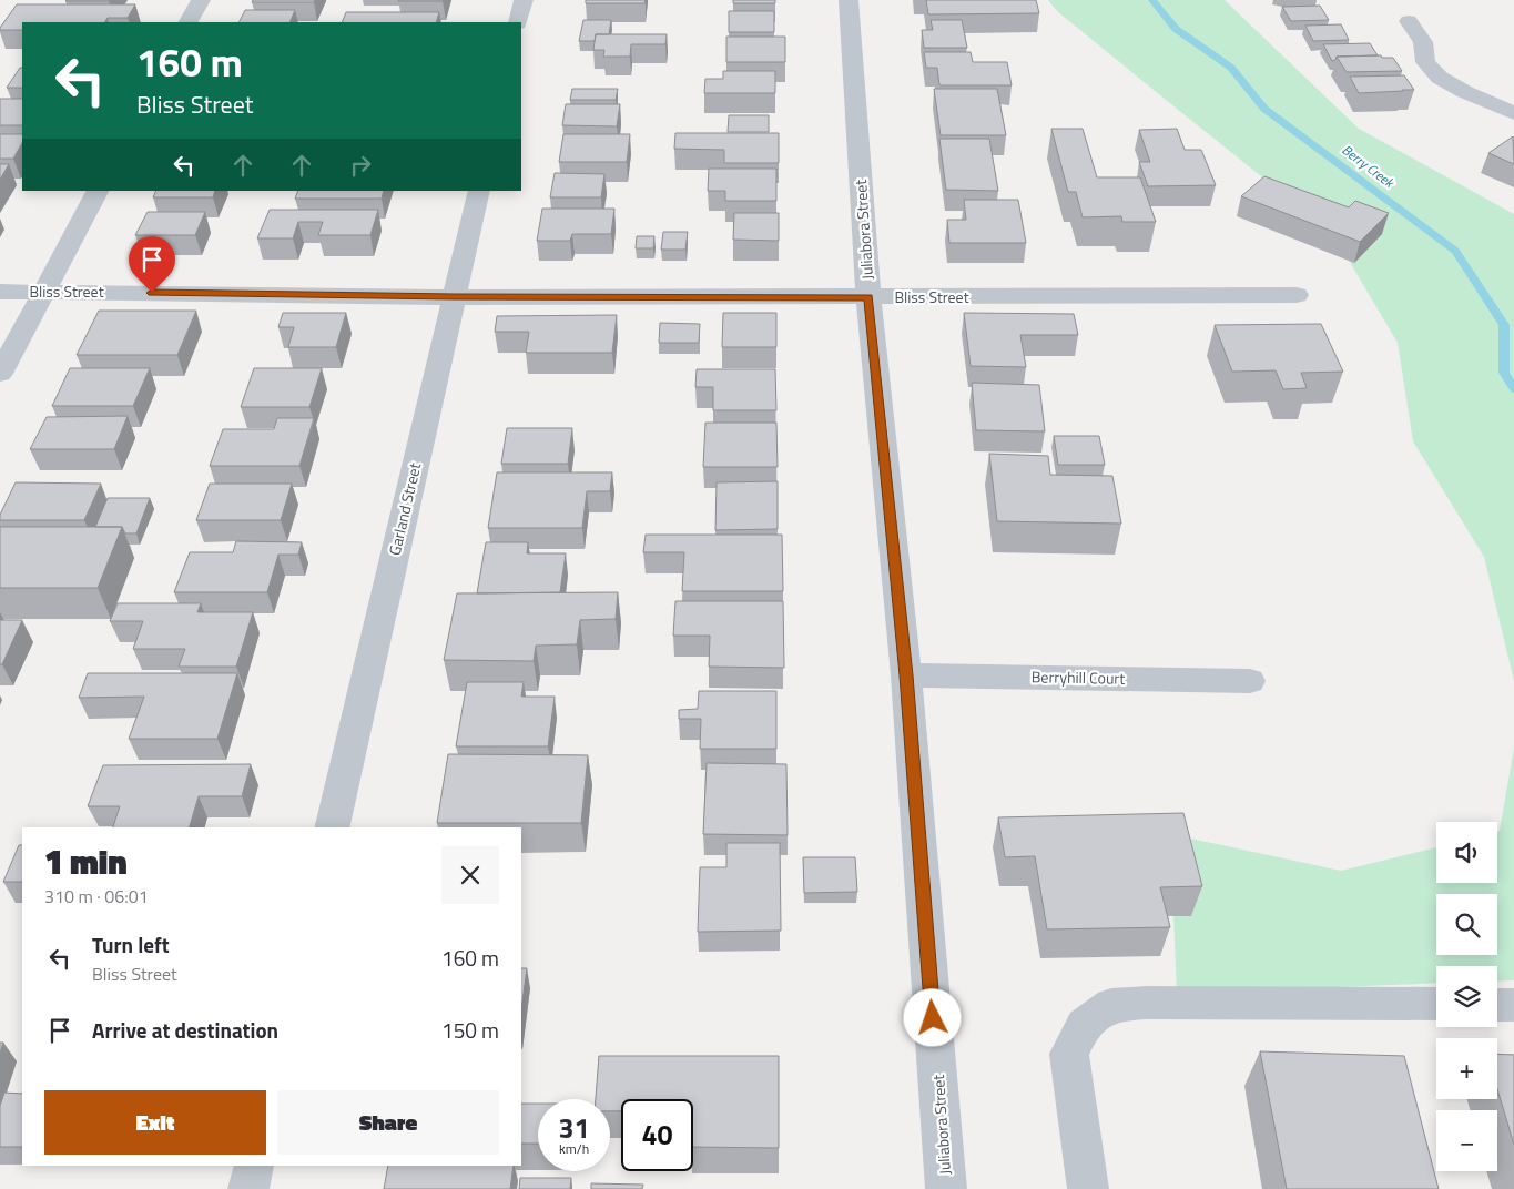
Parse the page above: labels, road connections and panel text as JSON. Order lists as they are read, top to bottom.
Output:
{
  "streets": {
    "street": [
      "Juliabora Street",
      "Bliss Street",
      "Garland Street",
      "Berryhill Court"
    ]
  },
  "crossings": [
    ["Juliabora Street", "Bliss Street"],
    ["Juliabora Street", "Berryhill Court"],
    ["Bliss Street", "Garland Street"]
  ],
  "water": ["Berry Creek"],
  "page": {
    "turn": ["160 m", "Bliss Street"],
    "map_buttons": ["+", "−"],
    "heading": ["1 min", "310 m · 06:01"],
    "list": [
      {
        "name": "Turn left",
        "note": "Bliss Street",
        "value": "160 m"
      },
      {
        "name": "Arrive at destination",
        "value": "150 m"
      }
    ],
    "buttons": ["Exit", "Share"],
    "speed": "31 km/h",
    "limit": "40"
  }
}
